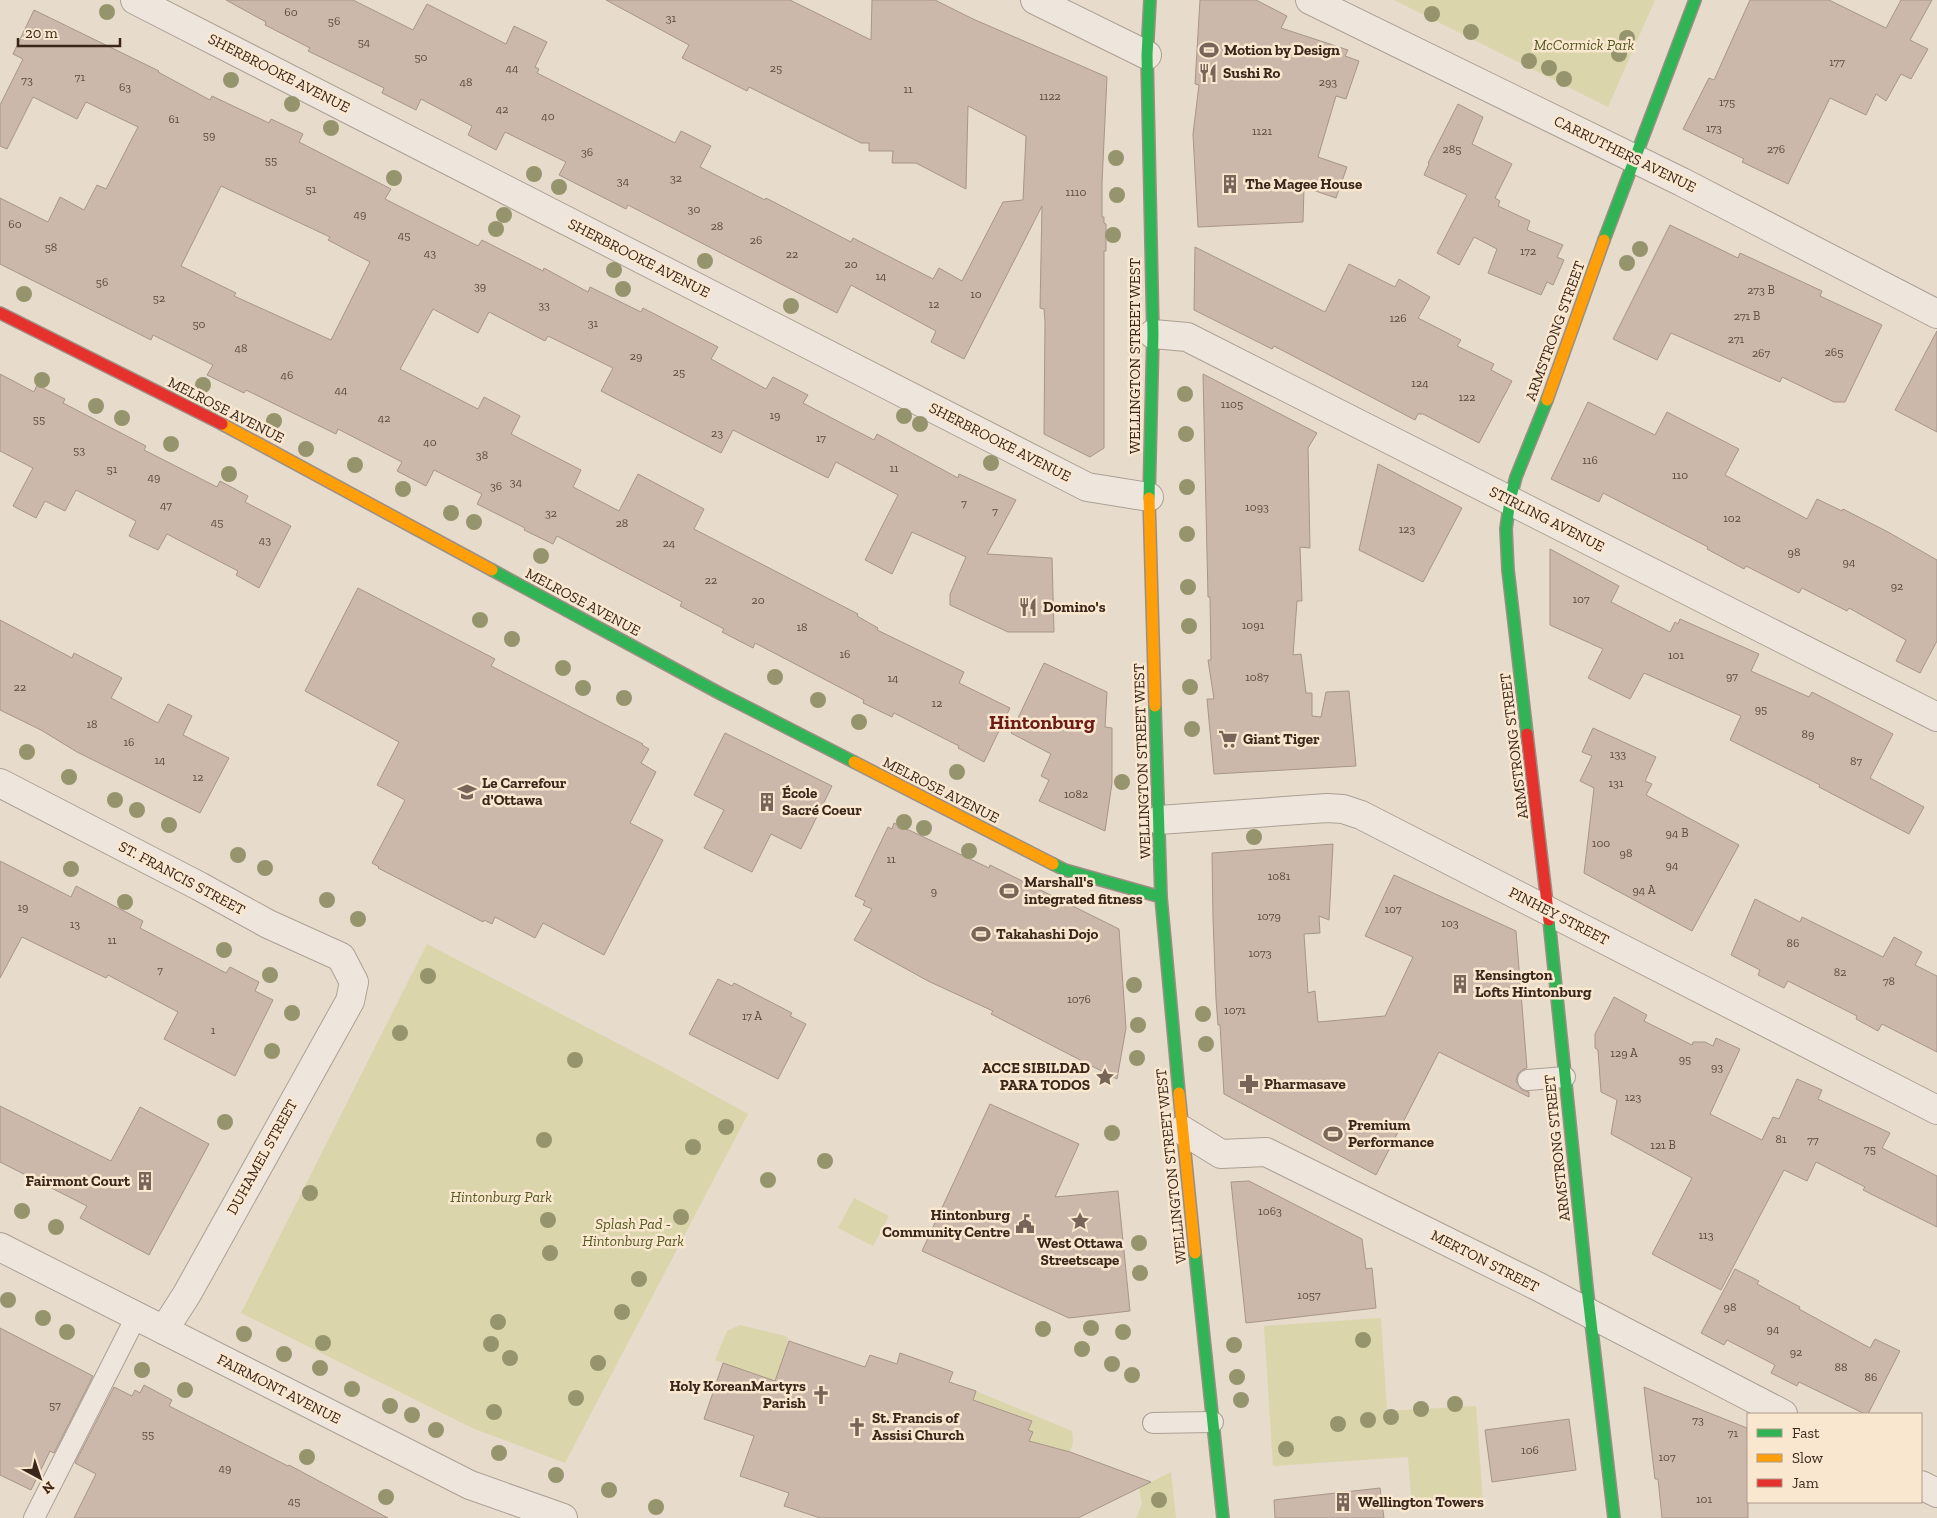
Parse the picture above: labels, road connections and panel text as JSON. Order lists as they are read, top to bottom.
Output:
{
  "streets": {
    "street": [
      "SHERBROOKE AVENUE",
      "CARRUTHERS AVENUE",
      "ARMSTRONG STREET",
      "WELLINGTON STREET WEST",
      "MELROSE AVENUE",
      "STIRLING AVENUE",
      "ST. FRANCIS STREET",
      "PINHEY STREET",
      "DUHAMEL STREET",
      "MERTON STREET",
      "FAIRMONT AVENUE"
    ]
  },
  "crossings": [
    ["SHERBROOKE AVENUE", "WELLINGTON STREET WEST"],
    ["CARRUTHERS AVENUE", "ARMSTRONG STREET"],
    ["ARMSTRONG STREET", "STIRLING AVENUE"],
    ["ARMSTRONG STREET", "PINHEY STREET"],
    ["ARMSTRONG STREET", "MERTON STREET"],
    ["WELLINGTON STREET WEST", "MELROSE AVENUE"],
    ["WELLINGTON STREET WEST", "STIRLING AVENUE"],
    ["WELLINGTON STREET WEST", "PINHEY STREET"],
    ["WELLINGTON STREET WEST", "MERTON STREET"],
    ["ST. FRANCIS STREET", "DUHAMEL STREET"],
    ["DUHAMEL STREET", "FAIRMONT AVENUE"]
  ],
  "districts": ["Hintonburg"],
  "parks": ["McCormick Park", "Hintonburg Park", "Splash Pad - Hintonburg Park"],
  "places": {
    "sports": [
      "Motion by Design",
      "Marshall's integrated fitness",
      "Takahashi Dojo",
      "Premium Performance"
    ],
    "restaurant": ["Sushi Ro", "Domino's"],
    "building": [
      "The Magee House",
      "École Sacré Coeur",
      "Kensington Lofts Hintonburg",
      "Fairmont Court",
      "Wellington Towers"
    ],
    "supermarket": ["Giant Tiger"],
    "school or university": ["Le Carrefour d'Ottawa"],
    "place": ["ACCE SIBILDAD PARA TODOS", "West Ottawa Streetscape"],
    "pharmacy": ["Pharmasave"],
    "public building": ["Hintonburg Community Centre"],
    "church": ["Holy KoreanMartyrs Parish", "St. Francis of Assisi Church"]
  },
  "house_numbers": [
    "60",
    "31",
    "56",
    "54",
    "50",
    "177",
    "44",
    "25",
    "71",
    "73",
    "48",
    "293",
    "63",
    "11",
    "1122",
    "175",
    "42",
    "40",
    "61",
    "173",
    "1121",
    "59",
    "285",
    "276",
    "36",
    "55",
    "32",
    "34",
    "51",
    "1110",
    "30",
    "49",
    "60",
    "28",
    "45",
    "26",
    "58",
    "172",
    "43",
    "22",
    "20",
    "14",
    "56",
    "39",
    "273 B",
    "10",
    "52",
    "12",
    "33",
    "271 B",
    "126",
    "31",
    "50",
    "271",
    "48",
    "265",
    "267",
    "29",
    "25",
    "46",
    "124",
    "44",
    "122",
    "1105",
    "19",
    "42",
    "55",
    "23",
    "17",
    "40",
    "53",
    "38",
    "116",
    "11",
    "51",
    "110",
    "49",
    "34",
    "36",
    "7",
    "47",
    "1093",
    "7",
    "32",
    "102",
    "45",
    "28",
    "123",
    "43",
    "24",
    "98",
    "94",
    "22",
    "92",
    "107",
    "20",
    "1091",
    "18",
    "16",
    "101",
    "97",
    "1087",
    "14",
    "22",
    "12",
    "95",
    "18",
    "89",
    "16",
    "133",
    "14",
    "87",
    "12",
    "131",
    "1082",
    "94 B",
    "100",
    "98",
    "11",
    "94",
    "1081",
    "94 A",
    "9",
    "19",
    "107",
    "1079",
    "103",
    "13",
    "11",
    "86",
    "1073",
    "7",
    "82",
    "78",
    "1076",
    "1071",
    "17 A",
    "1",
    "129 A",
    "95",
    "93",
    "123",
    "81",
    "77",
    "121 B",
    "75",
    "1063",
    "113",
    "1057",
    "98",
    "94",
    "92",
    "88",
    "86",
    "57",
    "73",
    "71",
    "55",
    "106",
    "107",
    "49",
    "101",
    "45"
  ],
  "legend": ["Fast", "Slow", "Jam"],
  "scale_bar": "20 m",
  "north": "bottom right"
}
